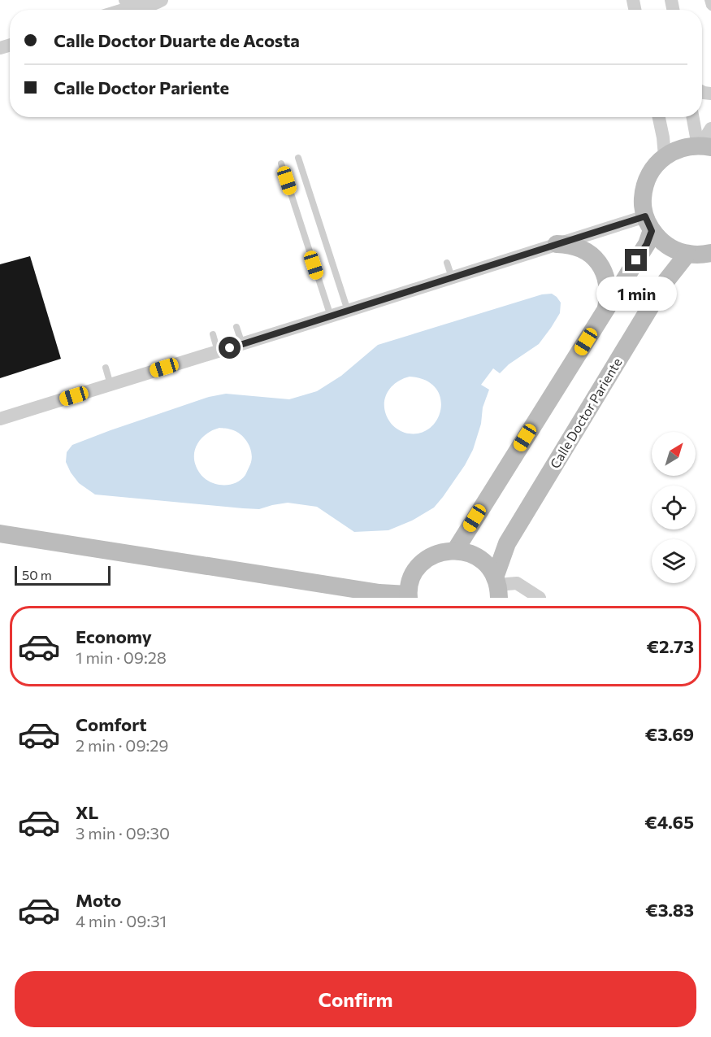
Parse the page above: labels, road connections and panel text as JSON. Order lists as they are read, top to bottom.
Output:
{
  "streets": {
    "street": ["Calle Doctor Pariente"]
  },
  "scale_bar": "50 m",
  "north": "top right",
  "page": {
    "banner": ["Calle Doctor Duarte de Acosta", "Calle Doctor Pariente"],
    "bubble": "1 min",
    "scale": "50 m",
    "list": [
      {
        "name": "Economy",
        "note": "1 min · 09:28",
        "value": "€2.73"
      },
      {
        "name": "Comfort",
        "note": "2 min · 09:29",
        "value": "€3.69"
      },
      {
        "name": "XL",
        "note": "3 min · 09:30",
        "value": "€4.65"
      },
      {
        "name": "Moto",
        "note": "4 min · 09:31",
        "value": "€3.83"
      }
    ],
    "buttons": "Confirm"
  }
}
